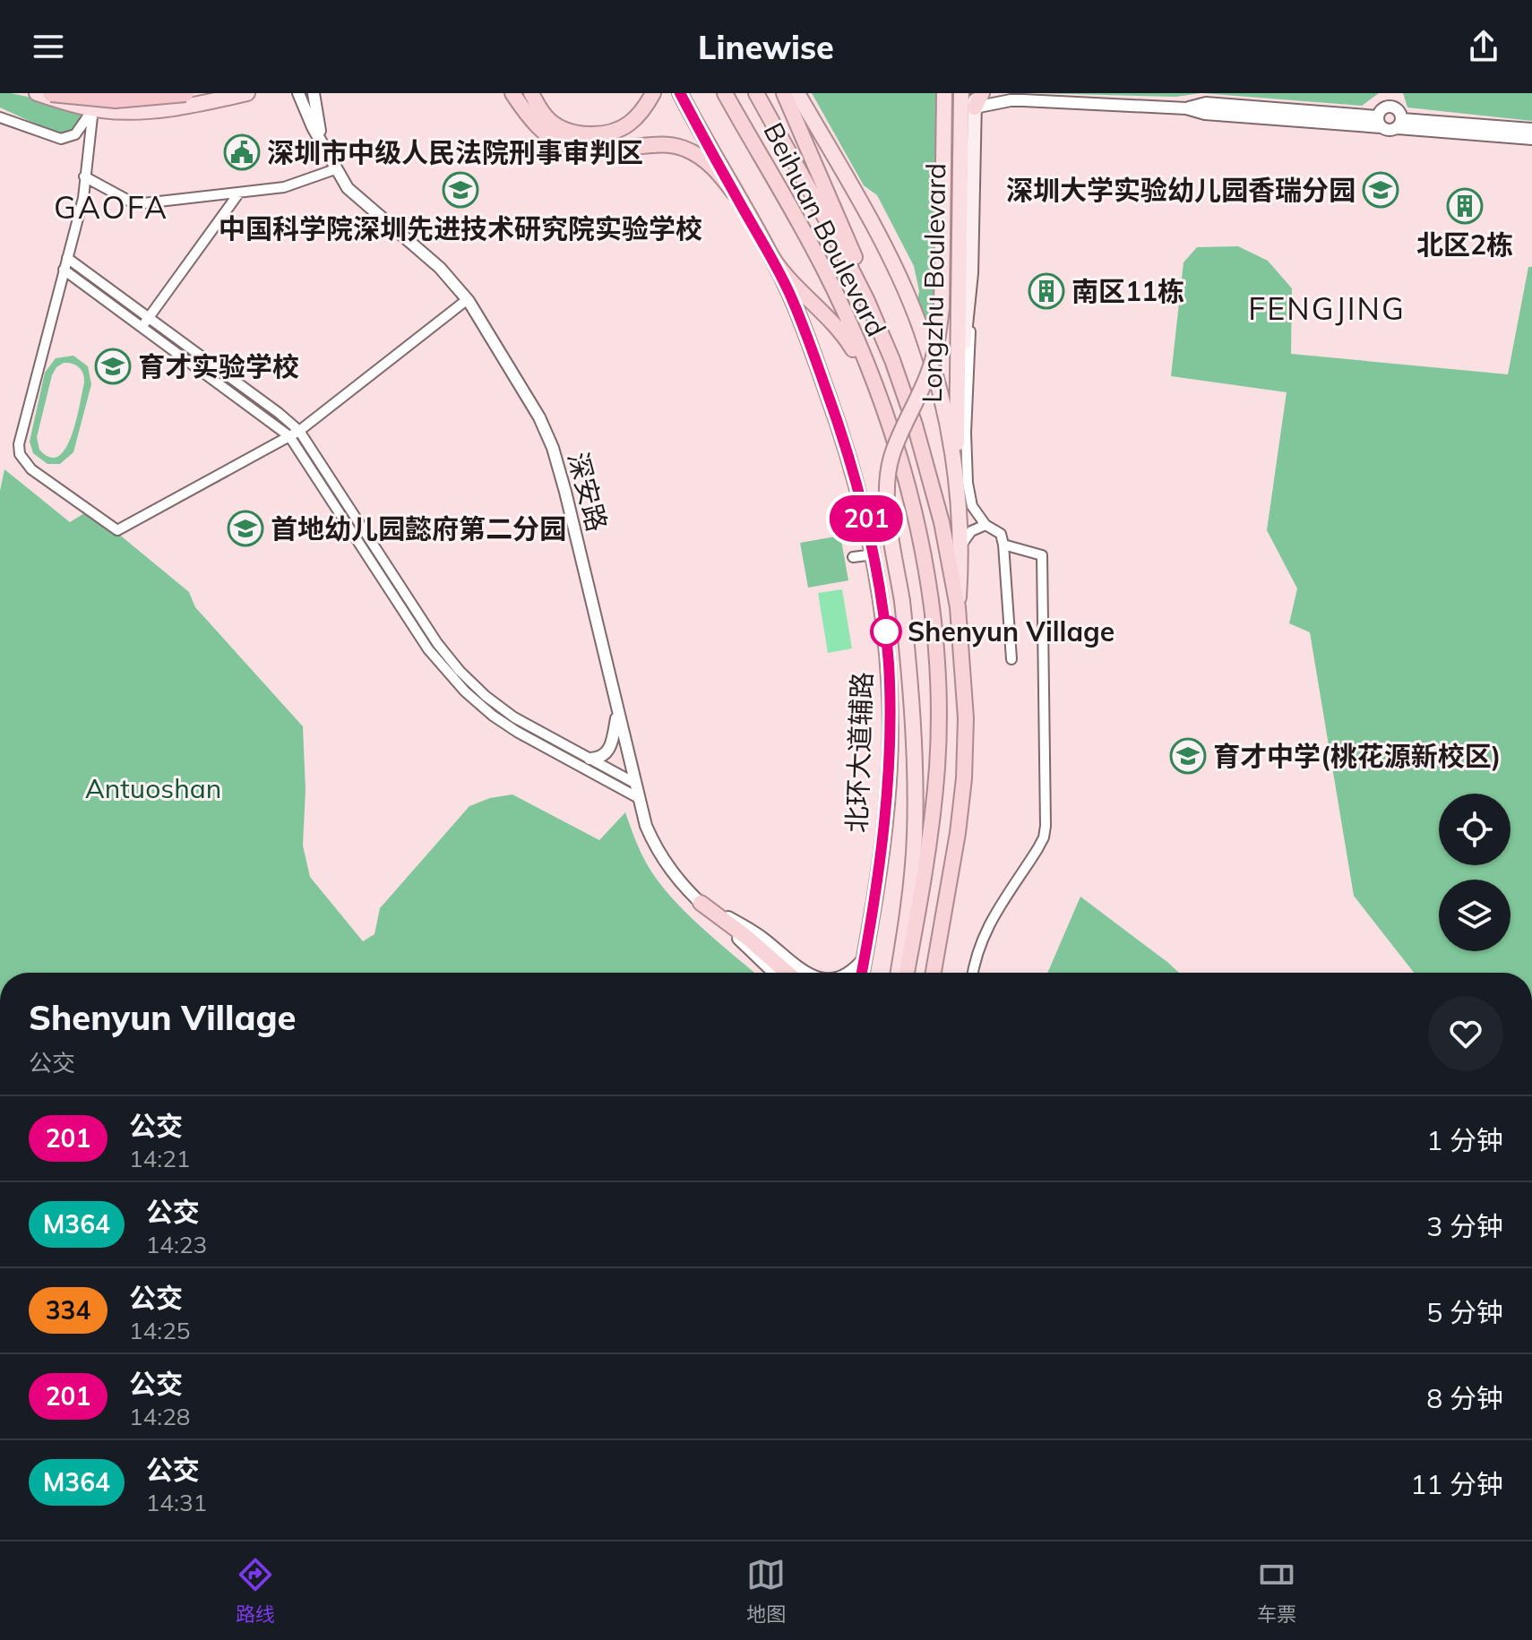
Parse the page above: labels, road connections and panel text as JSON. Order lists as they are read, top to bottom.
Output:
{
  "streets": {
    "highway": ["Beihuan Boulevard"],
    "main road": ["Longzhu Boulevard", "北环大道辅路"],
    "street": ["深安路"]
  },
  "crossings": [
    ["深安路", "北环大道辅路"]
  ],
  "districts": ["GAOFA", "FENGJING"],
  "parks": ["Antuoshan"],
  "places": {
    "public building": ["深圳市中级人民法院刑事审判区"],
    "school or university": [
      "中国科学院深圳先进技术研究院实验学校",
      "深圳大学实验幼儿园香瑞分园",
      "育才实验学校",
      "首地幼儿园懿府第二分园",
      "育才中学(桃花源新校区)"
    ],
    "building": ["北区2栋", "南区11栋"],
    "other": ["Shenyun Village"]
  },
  "lines": ["bus line 201"],
  "page": {
    "header": "Linewise",
    "on_map": "201",
    "heading": ["Shenyun Village", "公交"],
    "list": [
      {
        "mark": "201",
        "name": "公交",
        "note": "14:21",
        "value": "1 分钟"
      },
      {
        "mark": "M364",
        "name": "公交",
        "note": "14:23",
        "value": "3 分钟"
      },
      {
        "mark": "334",
        "name": "公交",
        "note": "14:25",
        "value": "5 分钟"
      },
      {
        "mark": "201",
        "name": "公交",
        "note": "14:28",
        "value": "8 分钟"
      },
      {
        "mark": "M364",
        "name": "公交",
        "note": "14:31",
        "value": "11 分钟"
      }
    ],
    "tabs": ["路线", "地图", "车票"]
  }
}
